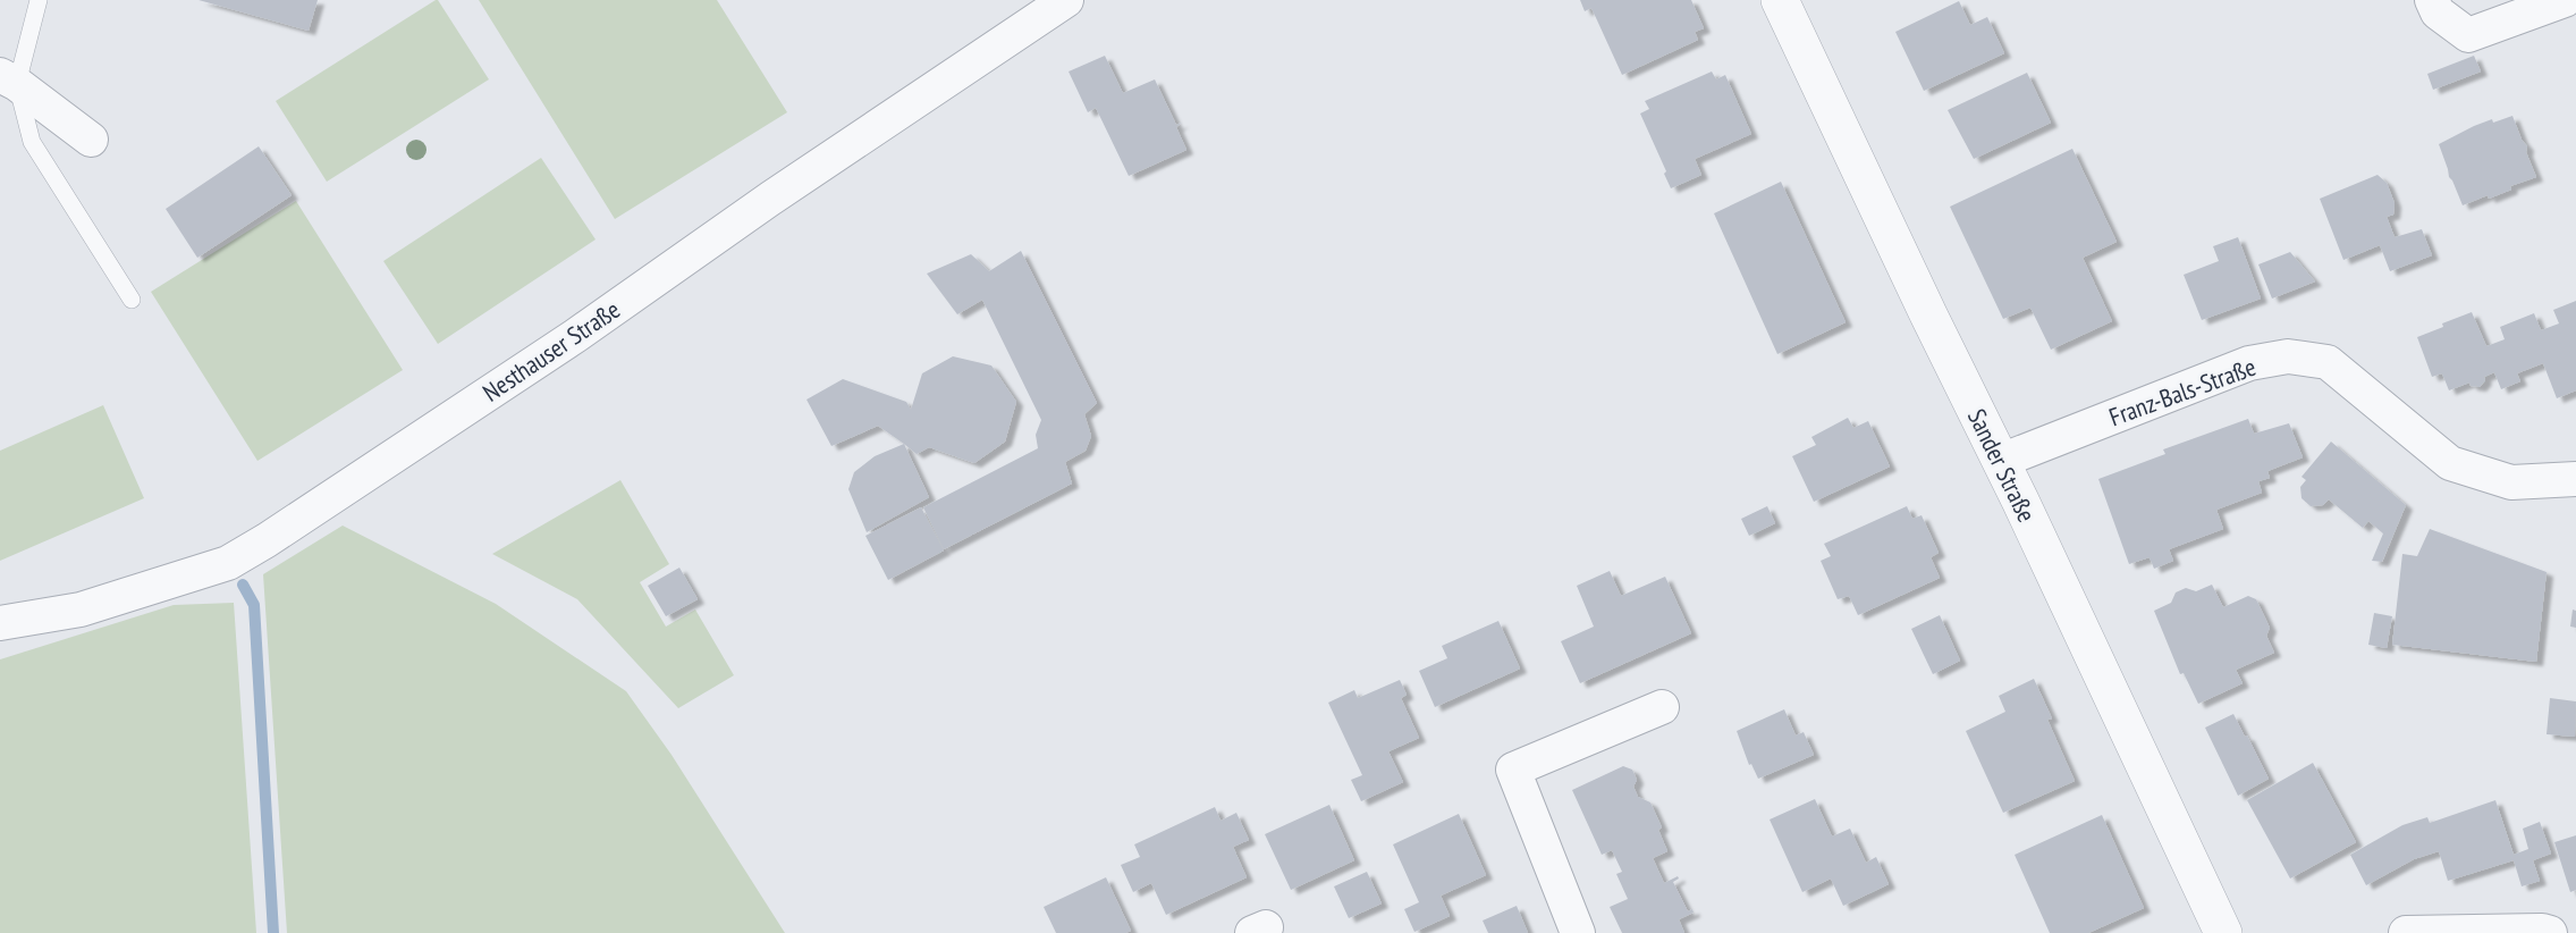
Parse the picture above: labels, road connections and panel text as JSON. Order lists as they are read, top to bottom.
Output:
{
  "streets": {
    "street": ["Nesthauser Straße", "Franz-Bals-Straße", "Sander Straße"]
  },
  "crossings": [
    ["Franz-Bals-Straße", "Sander Straße"]
  ]
}
